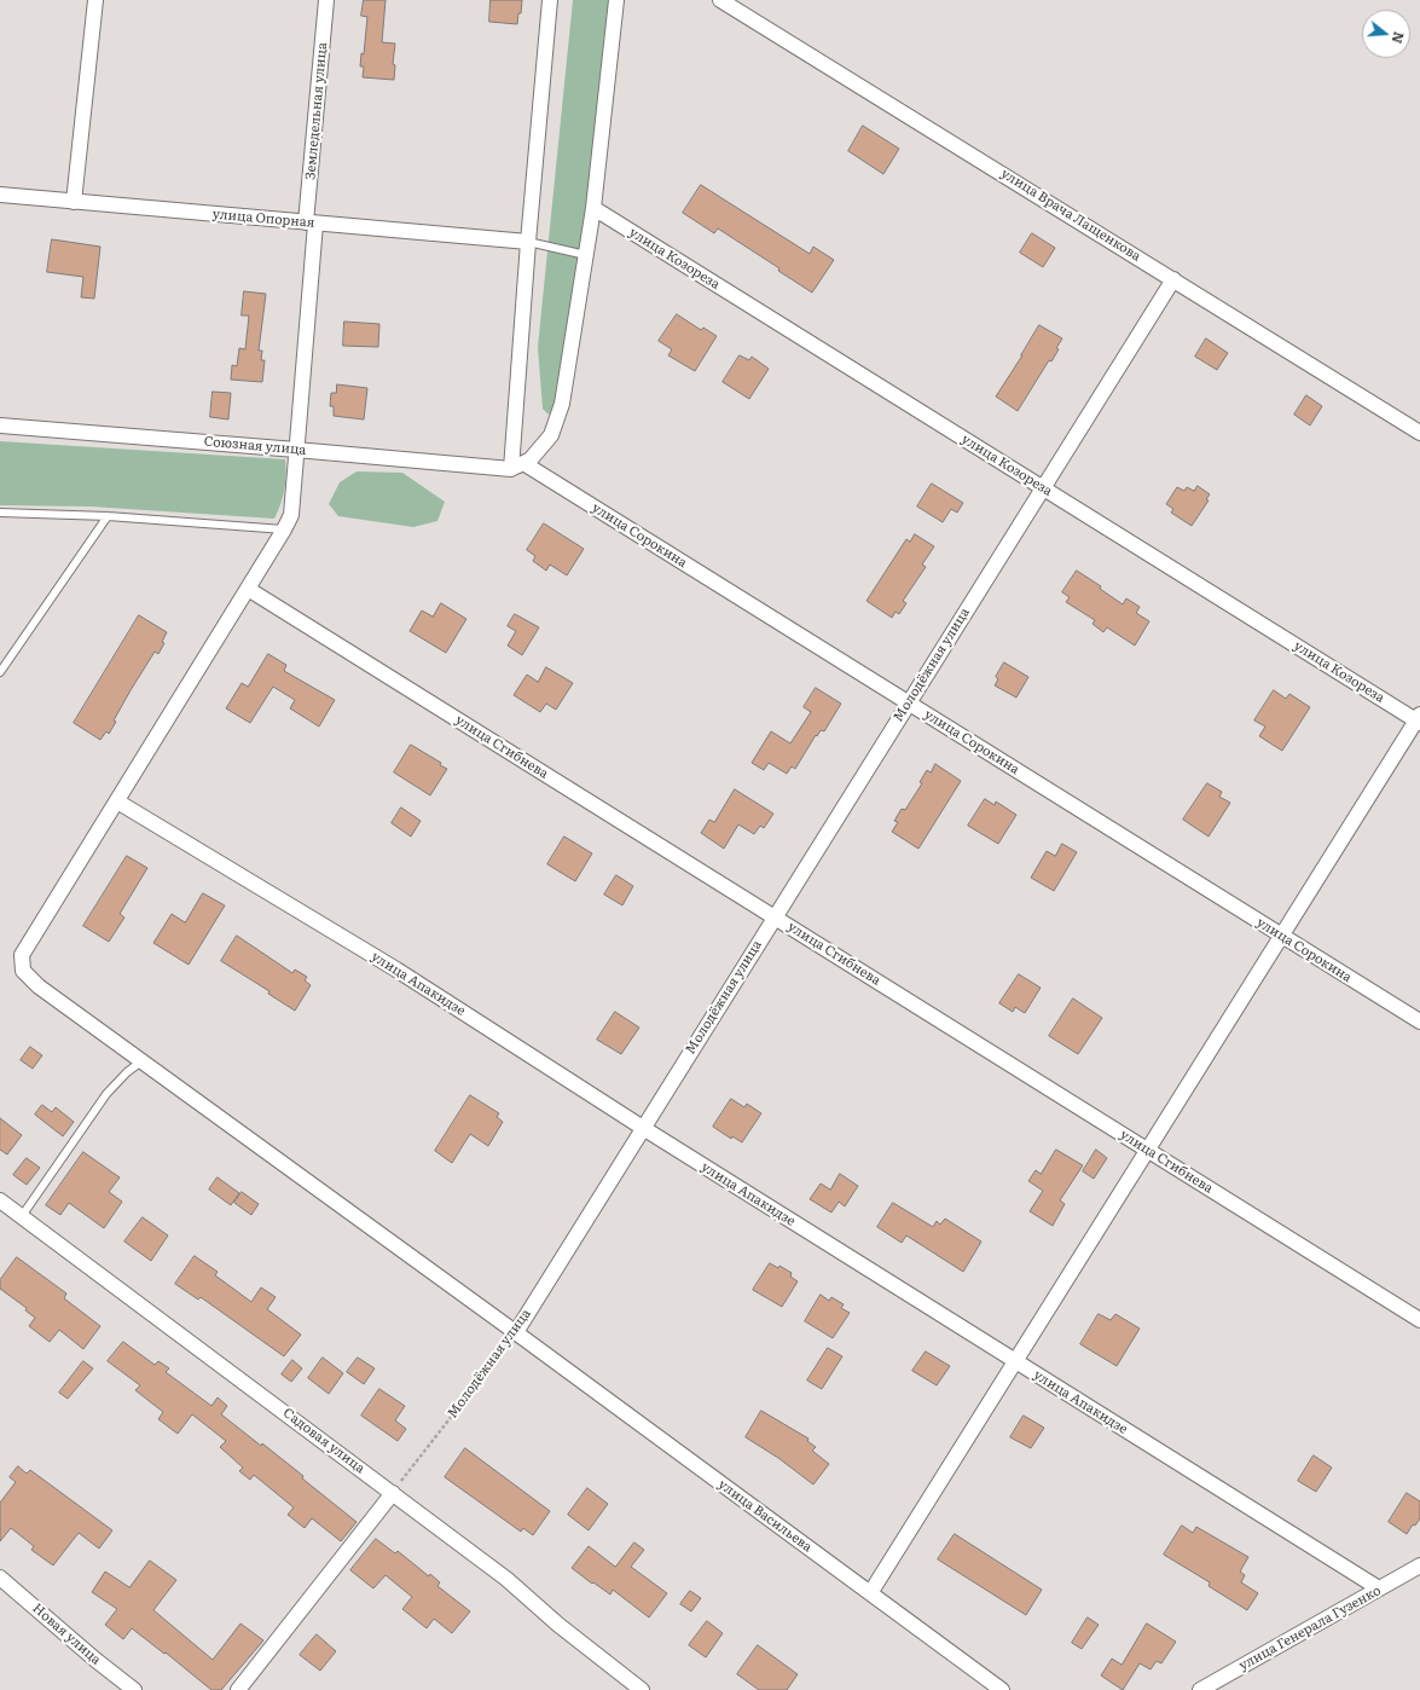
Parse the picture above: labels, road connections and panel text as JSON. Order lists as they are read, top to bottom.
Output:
{
  "streets": {
    "street": [
      "Земледельная улица",
      "улица Врача Лащенкова",
      "улица Опорная",
      "улица Козореза",
      "Союзная улица",
      "улица Сорокина",
      "Молодёжная улица",
      "улица Сгибнева",
      "улица Апакидзе",
      "Садовая улица",
      "улица Васильева",
      "улица Генерала Гузенко",
      "Новая улица"
    ]
  },
  "crossings": [
    ["Земледельная улица", "улица Опорная"],
    ["Земледельная улица", "Союзная улица"],
    ["Земледельная улица", "улица Сгибнева"],
    ["Земледельная улица", "улица Апакидзе"],
    ["Земледельная улица", "улица Васильева"],
    ["улица Врача Лащенкова", "Молодёжная улица"],
    ["улица Козореза", "Молодёжная улица"],
    ["Союзная улица", "улица Сорокина"],
    ["улица Сорокина", "Молодёжная улица"],
    ["Молодёжная улица", "улица Сгибнева"],
    ["Молодёжная улица", "улица Апакидзе"],
    ["Молодёжная улица", "Садовая улица"],
    ["Молодёжная улица", "улица Васильева"],
    ["улица Апакидзе", "улица Васильева"],
    ["улица Апакидзе", "улица Генерала Гузенко"]
  ],
  "north": "right"
}
